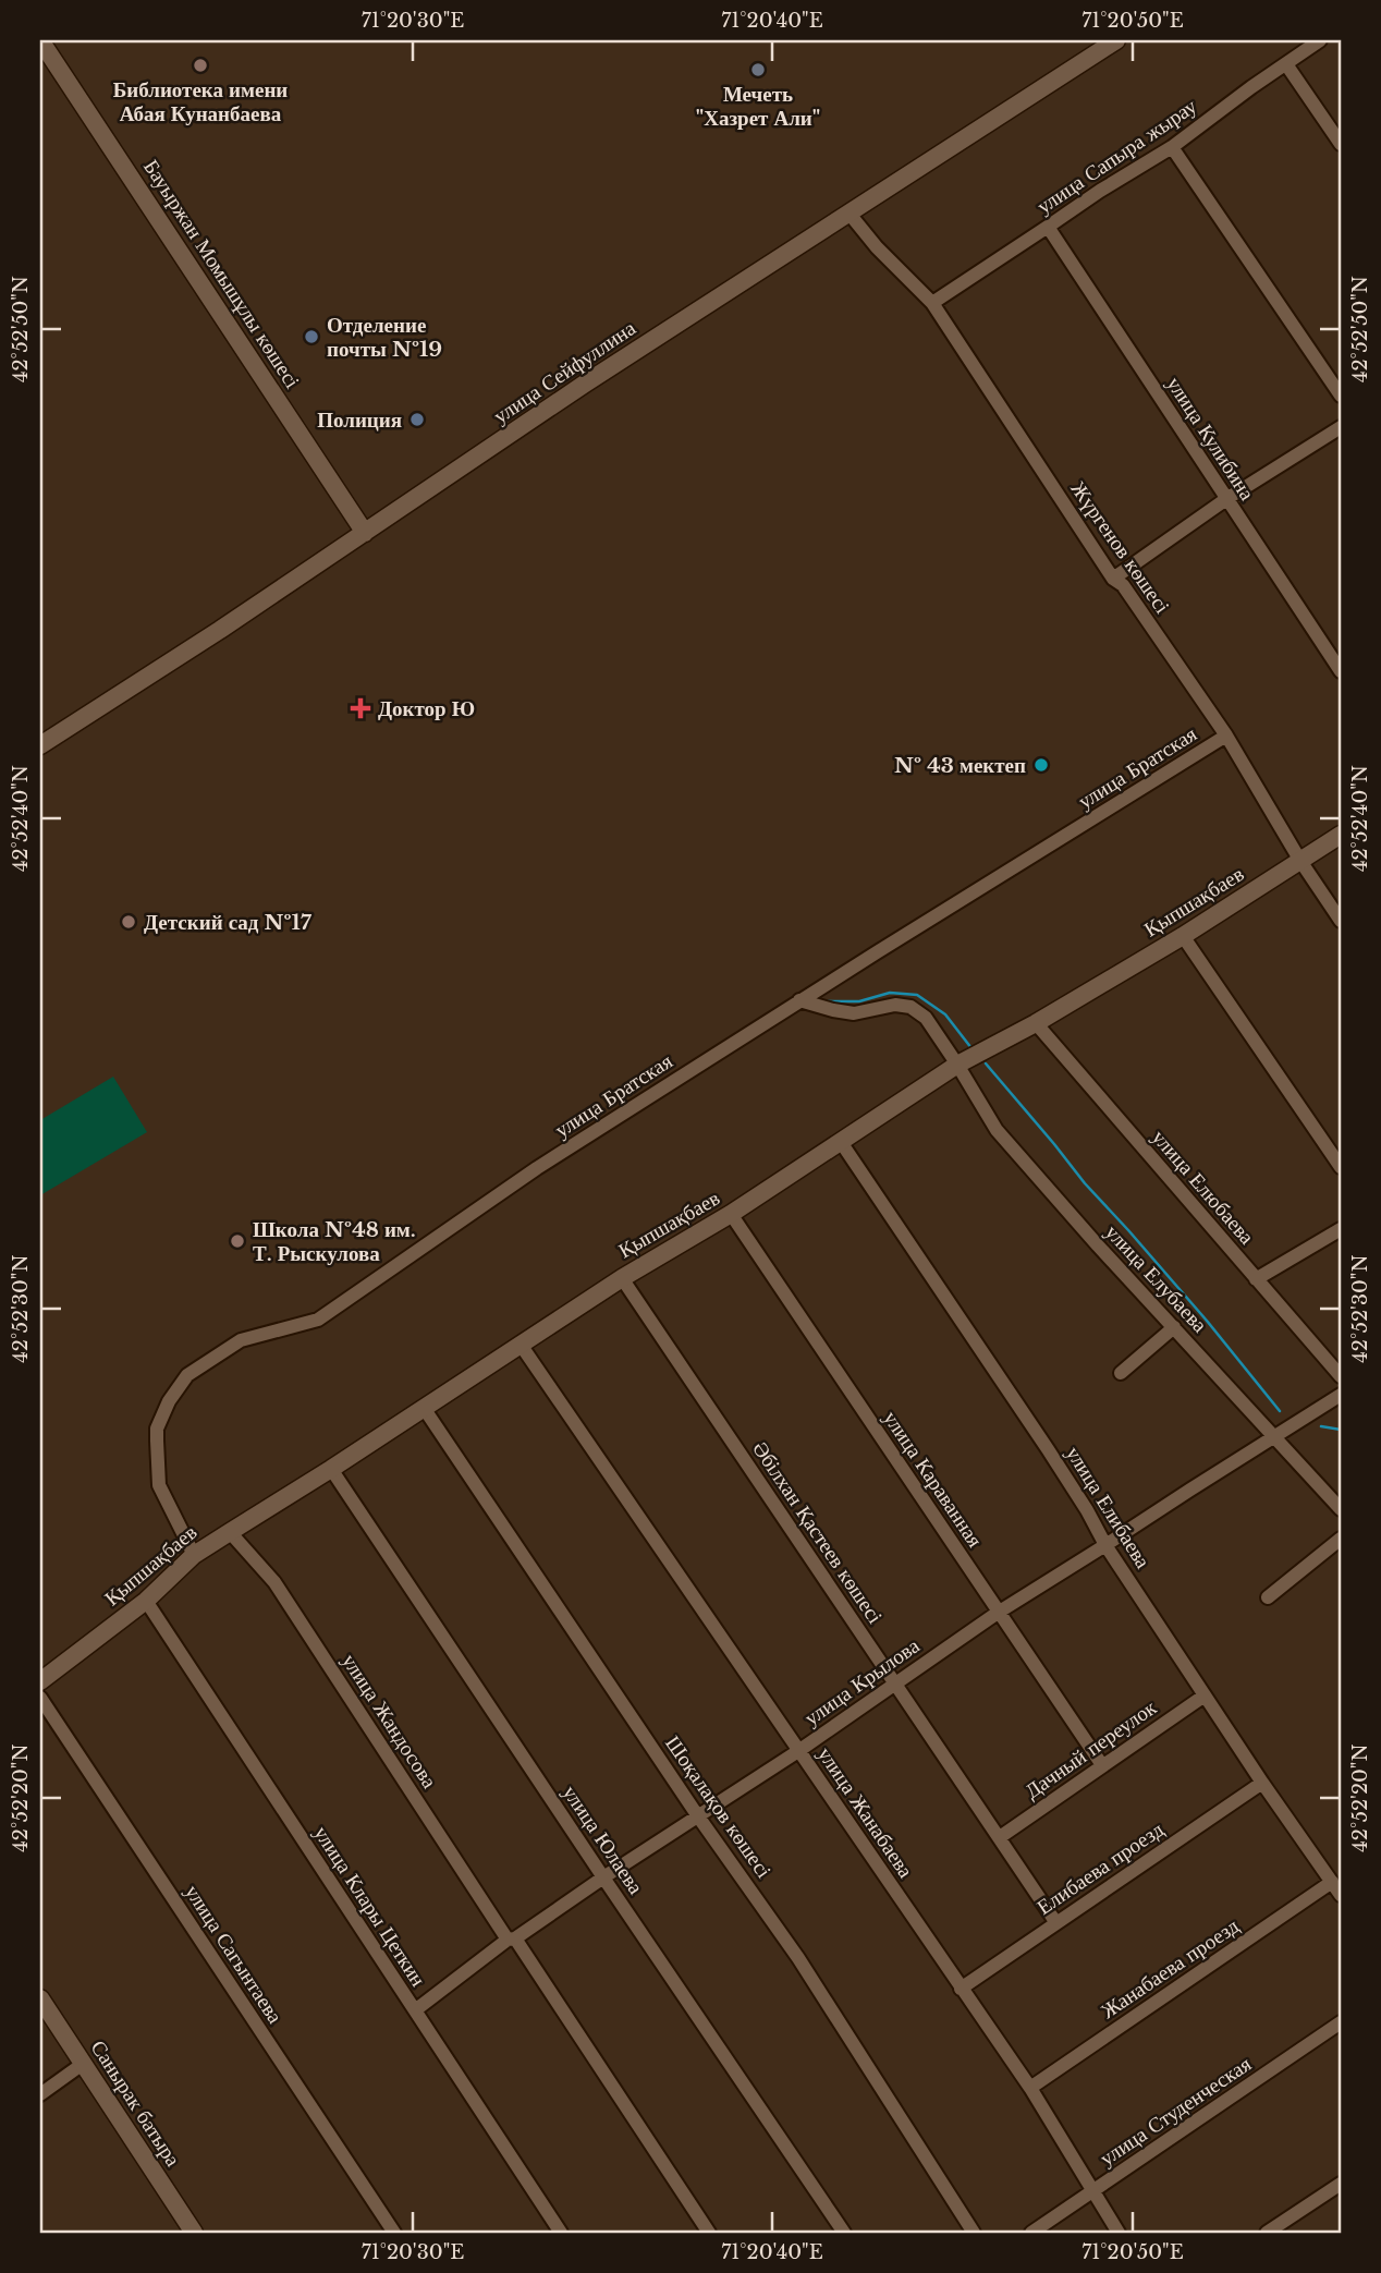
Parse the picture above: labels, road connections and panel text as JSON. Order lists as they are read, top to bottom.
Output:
{
  "streets": {
    "street": [
      "улица Сапыра жырау",
      "Бауыржан Момышұлы көшесі",
      "улица Сейфуллина",
      "улица Кулибина",
      "Жүргенов көшесі",
      "улица Братская",
      "Қыпшақбаев",
      "улица Елюбаева",
      "улица Елубаева",
      "улица Караванная",
      "улица Елибаева",
      "Әбілхан Қастеев көшесі",
      "улица Крылова",
      "улица Жандосова",
      "Дачный переулок",
      "Шоқалақов көшесі",
      "улица Жанабаева",
      "улица Юлаева",
      "Елибаева проезд",
      "улица Клары Цеткин",
      "улица Сагынтаева",
      "Жанабаева проезд",
      "Санырак батыра",
      "улица Студенческая"
    ]
  },
  "crossings": [
    ["улица Сапыра жырау", "улица Кулибина"],
    ["улица Сапыра жырау", "Жүргенов көшесі"],
    ["Бауыржан Момышұлы көшесі", "улица Сейфуллина"],
    ["улица Сейфуллина", "Жүргенов көшесі"],
    ["Жүргенов көшесі", "улица Братская"],
    ["Жүргенов көшесі", "Қыпшақбаев"],
    ["улица Братская", "Қыпшақбаев"],
    ["улица Братская", "улица Елубаева"],
    ["Қыпшақбаев", "улица Елюбаева"],
    ["Қыпшақбаев", "улица Елубаева"],
    ["Қыпшақбаев", "улица Караванная"],
    ["Қыпшақбаев", "улица Елибаева"],
    ["Қыпшақбаев", "Әбілхан Қастеев көшесі"],
    ["Қыпшақбаев", "улица Жандосова"],
    ["Қыпшақбаев", "Шоқалақов көшесі"],
    ["Қыпшақбаев", "улица Жанабаева"],
    ["Қыпшақбаев", "улица Юлаева"],
    ["Қыпшақбаев", "улица Клары Цеткин"],
    ["улица Елубаева", "улица Крылова"],
    ["улица Караванная", "улица Крылова"],
    ["улица Караванная", "Дачный переулок"],
    ["улица Елибаева", "улица Крылова"],
    ["улица Елибаева", "Дачный переулок"],
    ["улица Елибаева", "Елибаева проезд"],
    ["улица Елибаева", "Жанабаева проезд"],
    ["Әбілхан Қастеев көшесі", "улица Крылова"],
    ["Әбілхан Қастеев көшесі", "Дачный переулок"],
    ["Әбілхан Қастеев көшесі", "Елибаева проезд"],
    ["улица Крылова", "улица Жандосова"],
    ["улица Крылова", "Шоқалақов көшесі"],
    ["улица Крылова", "улица Жанабаева"],
    ["улица Крылова", "улица Юлаева"],
    ["улица Крылова", "улица Клары Цеткин"],
    ["улица Жанабаева", "Елибаева проезд"],
    ["улица Жанабаева", "Жанабаева проезд"],
    ["улица Жанабаева", "улица Студенческая"]
  ],
  "places": {
    "other": [
      "Библиотека имени Абая Кунанбаева",
      "Мечеть \"Хазрет Али\"",
      "Отделение почты №19",
      "Полиция",
      "№ 43 мектеп",
      "Детский сад №17",
      "Школа №48 им. Т. Рыскулова"
    ],
    "health": ["Доктор Ю"]
  },
  "coordinates": [
    "71°20'30\"E",
    "71°20'40\"E",
    "71°20'50\"E",
    "42°52'50\"N",
    "42°52'40\"N",
    "42°52'30\"N",
    "42°52'20\"N"
  ]
}
